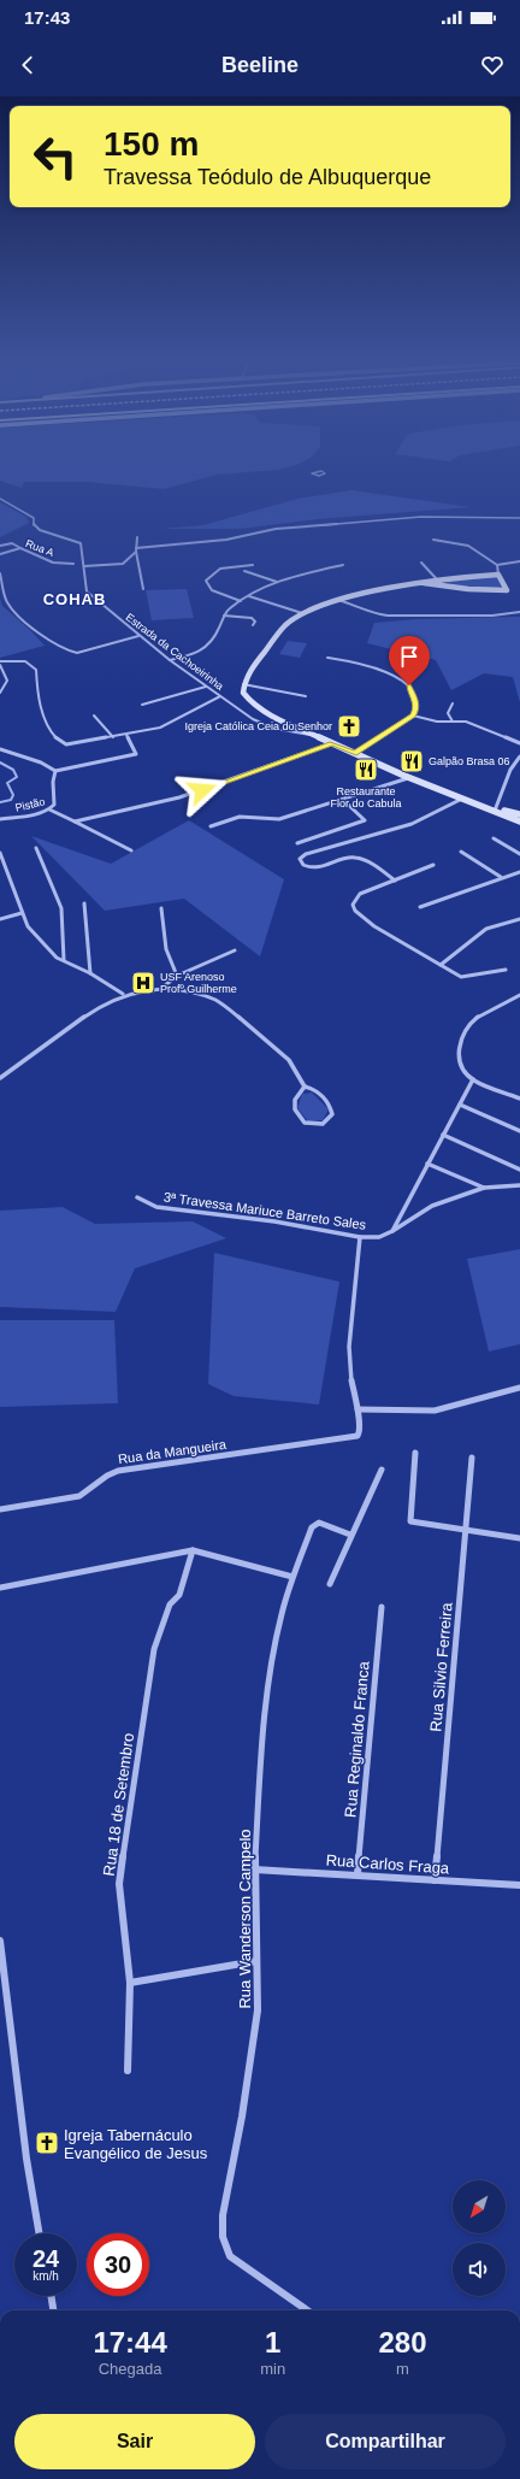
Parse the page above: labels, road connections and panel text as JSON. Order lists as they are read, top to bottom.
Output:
{
  "streets": {
    "street": [
      "Rua A",
      "Estrada da Cachoeirinha",
      "Pistão",
      "3ª Travessa Mariuce Barreto Sales",
      "Rua da Mangueira",
      "Rua Silvio Ferreira",
      "Rua Reginaldo Franca",
      "Rua 18 de Setembro",
      "Rua Carlos Fraga",
      "Rua Wanderson Campelo"
    ]
  },
  "crossings": [
    ["Rua Silvio Ferreira", "Rua Carlos Fraga"],
    ["Rua Reginaldo Franca", "Rua Carlos Fraga"],
    ["Rua Carlos Fraga", "Rua Wanderson Campelo"]
  ],
  "districts": ["COHAB"],
  "places": {
    "church": ["Igreja Católica Ceia do Senhor", "Igreja Tabernáculo Evangélico de Jesus"],
    "restaurant": ["Galpão Brasa 06", "Restaurante Flor do Cabula"],
    "hospital": ["USF Arenoso Profº Guilherme"]
  },
  "north": "bottom left",
  "page": {
    "status": "17:43",
    "header": "Beeline",
    "turn": ["150 m", "Travessa Teódulo de Albuquerque"],
    "speed": "24 km/h",
    "limit": "30",
    "eta": [
      "17:44",
      "Chegada",
      "1",
      "min",
      "280",
      "m"
    ],
    "buttons": ["Sair", "Compartilhar"]
  }
}
